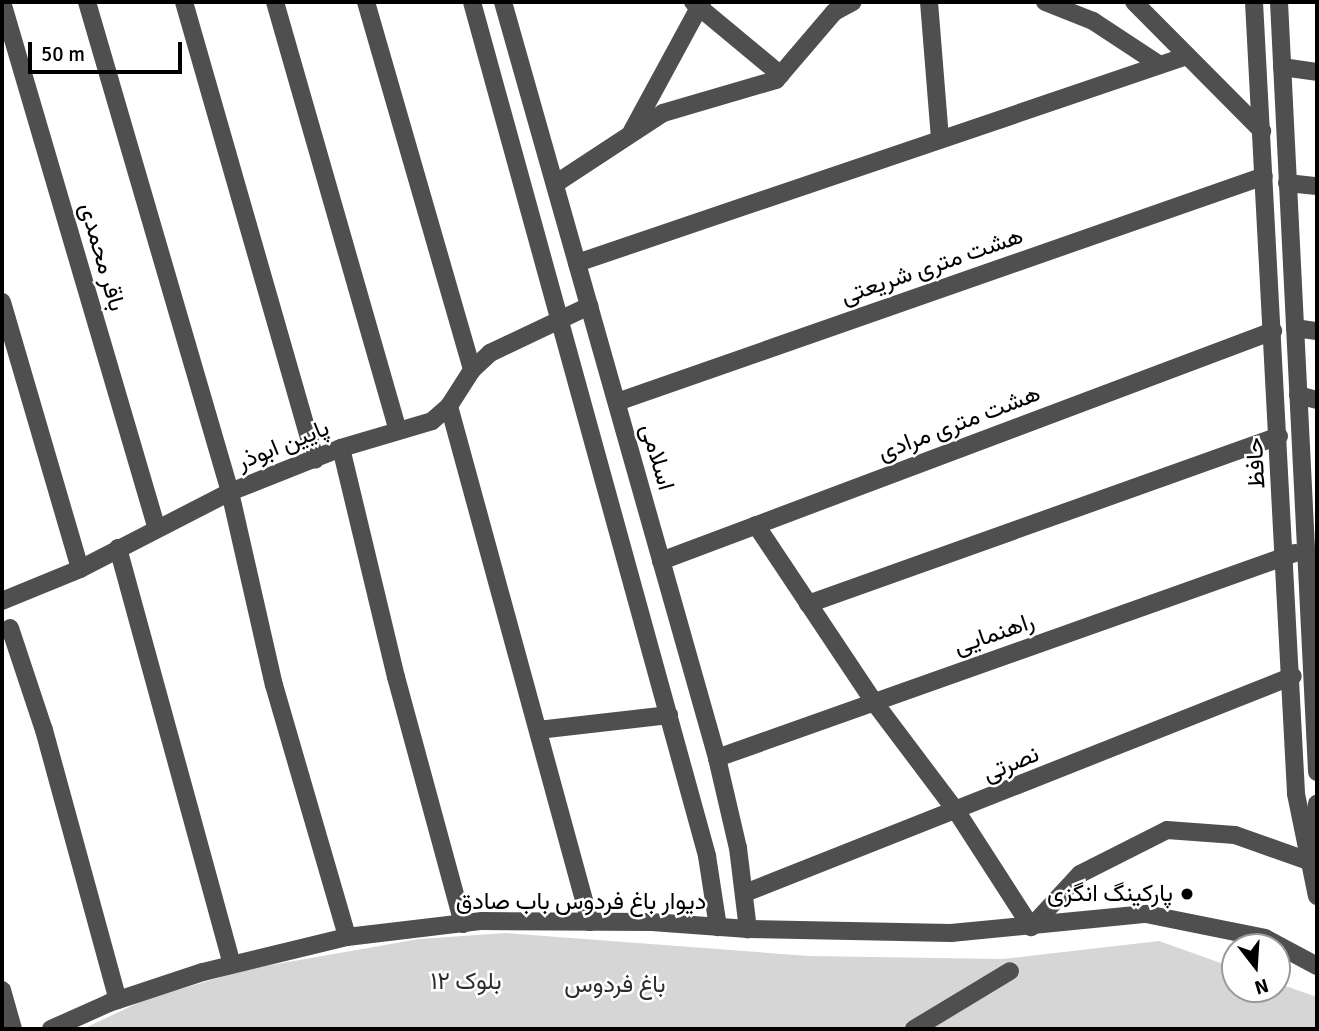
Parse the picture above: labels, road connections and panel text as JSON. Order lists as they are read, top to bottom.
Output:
{
  "streets": {
    "street": [
      "باقر محمدی",
      "هشت متری شریعتی",
      "هشت متری مرادی",
      "پایین ابوذر",
      "اسلامی",
      "حافظ",
      "راهنمایی",
      "نصرتی",
      "دیوار باغ فردوس باب صادق"
    ]
  },
  "crossings": [
    ["باقر محمدی", "پایین ابوذر"],
    ["هشت متری شریعتی", "اسلامی"],
    ["هشت متری شریعتی", "حافظ"],
    ["هشت متری مرادی", "اسلامی"],
    ["هشت متری مرادی", "حافظ"],
    ["پایین ابوذر", "اسلامی"],
    ["اسلامی", "راهنمایی"],
    ["اسلامی", "نصرتی"],
    ["اسلامی", "دیوار باغ فردوس باب صادق"],
    ["حافظ", "راهنمایی"],
    ["حافظ", "نصرتی"]
  ],
  "parks": ["بلوک ۱۲", "باغ فردوس"],
  "places": ["پارکینگ انگزی"],
  "scale_bar": "50 m",
  "north": "bottom"
}
